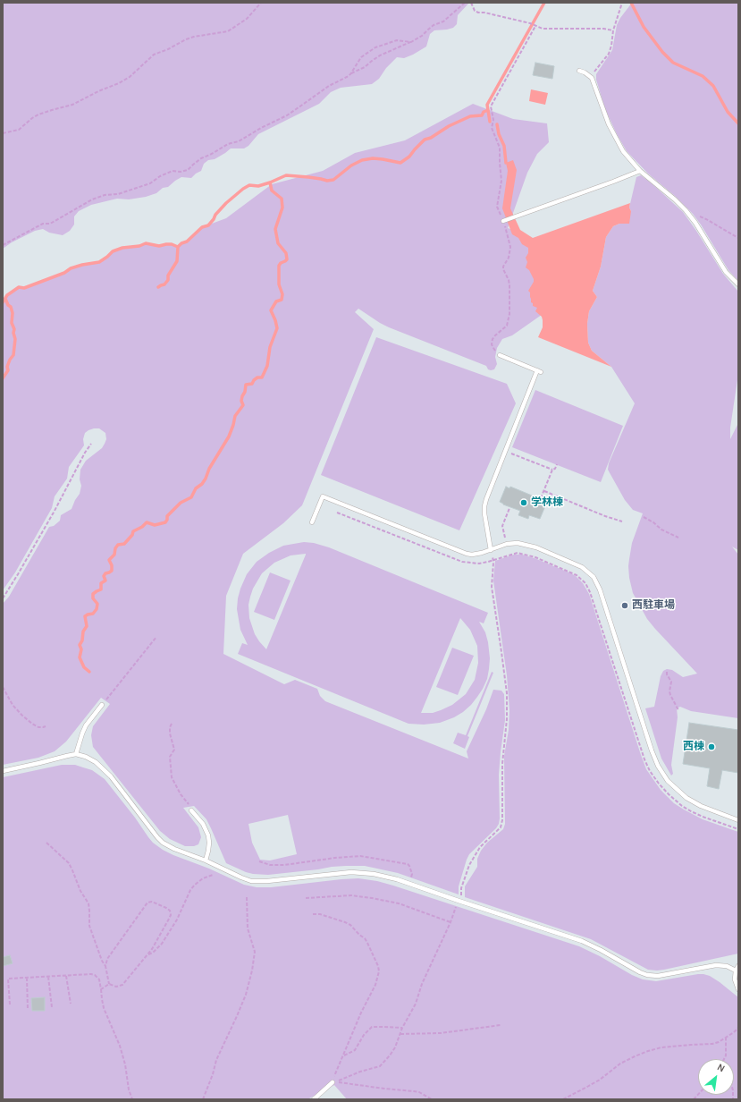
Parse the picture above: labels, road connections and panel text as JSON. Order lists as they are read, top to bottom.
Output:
{
  "places": ["学林棟", "西駐車場", "西棟"],
  "north": "top right"
}
